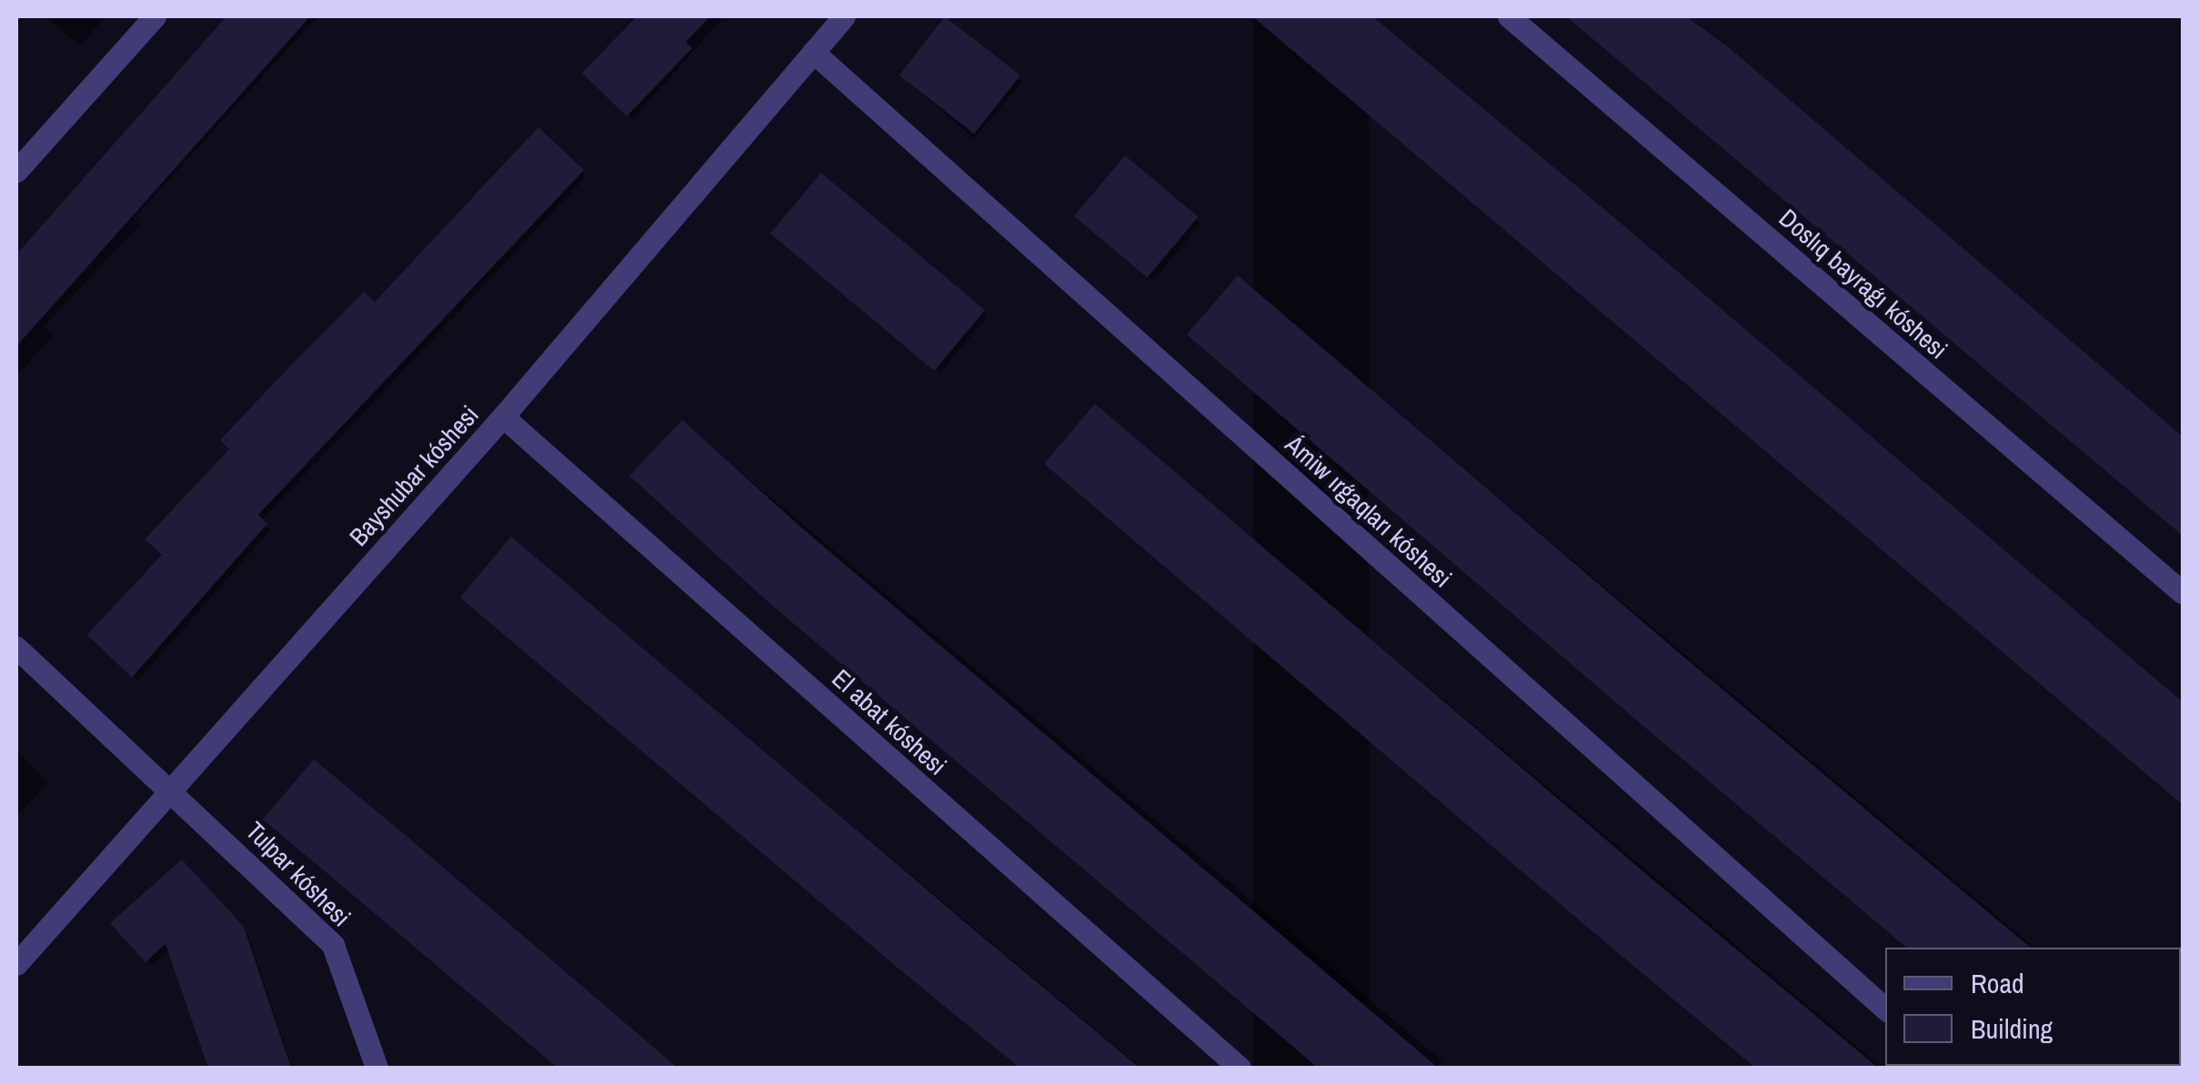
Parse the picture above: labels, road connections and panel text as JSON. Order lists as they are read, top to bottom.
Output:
{
  "streets": {
    "street": [
      "Doslıq bayraǵı kóshesi",
      "Bayshubar kóshesi",
      "Ámiw ırǵaqları kóshesi",
      "El abat kóshesi",
      "Tulpar kóshesi"
    ]
  },
  "crossings": [
    ["Bayshubar kóshesi", "Ámiw ırǵaqları kóshesi"],
    ["Bayshubar kóshesi", "El abat kóshesi"],
    ["Bayshubar kóshesi", "Tulpar kóshesi"]
  ],
  "legend": ["Road", "Building"]
}
